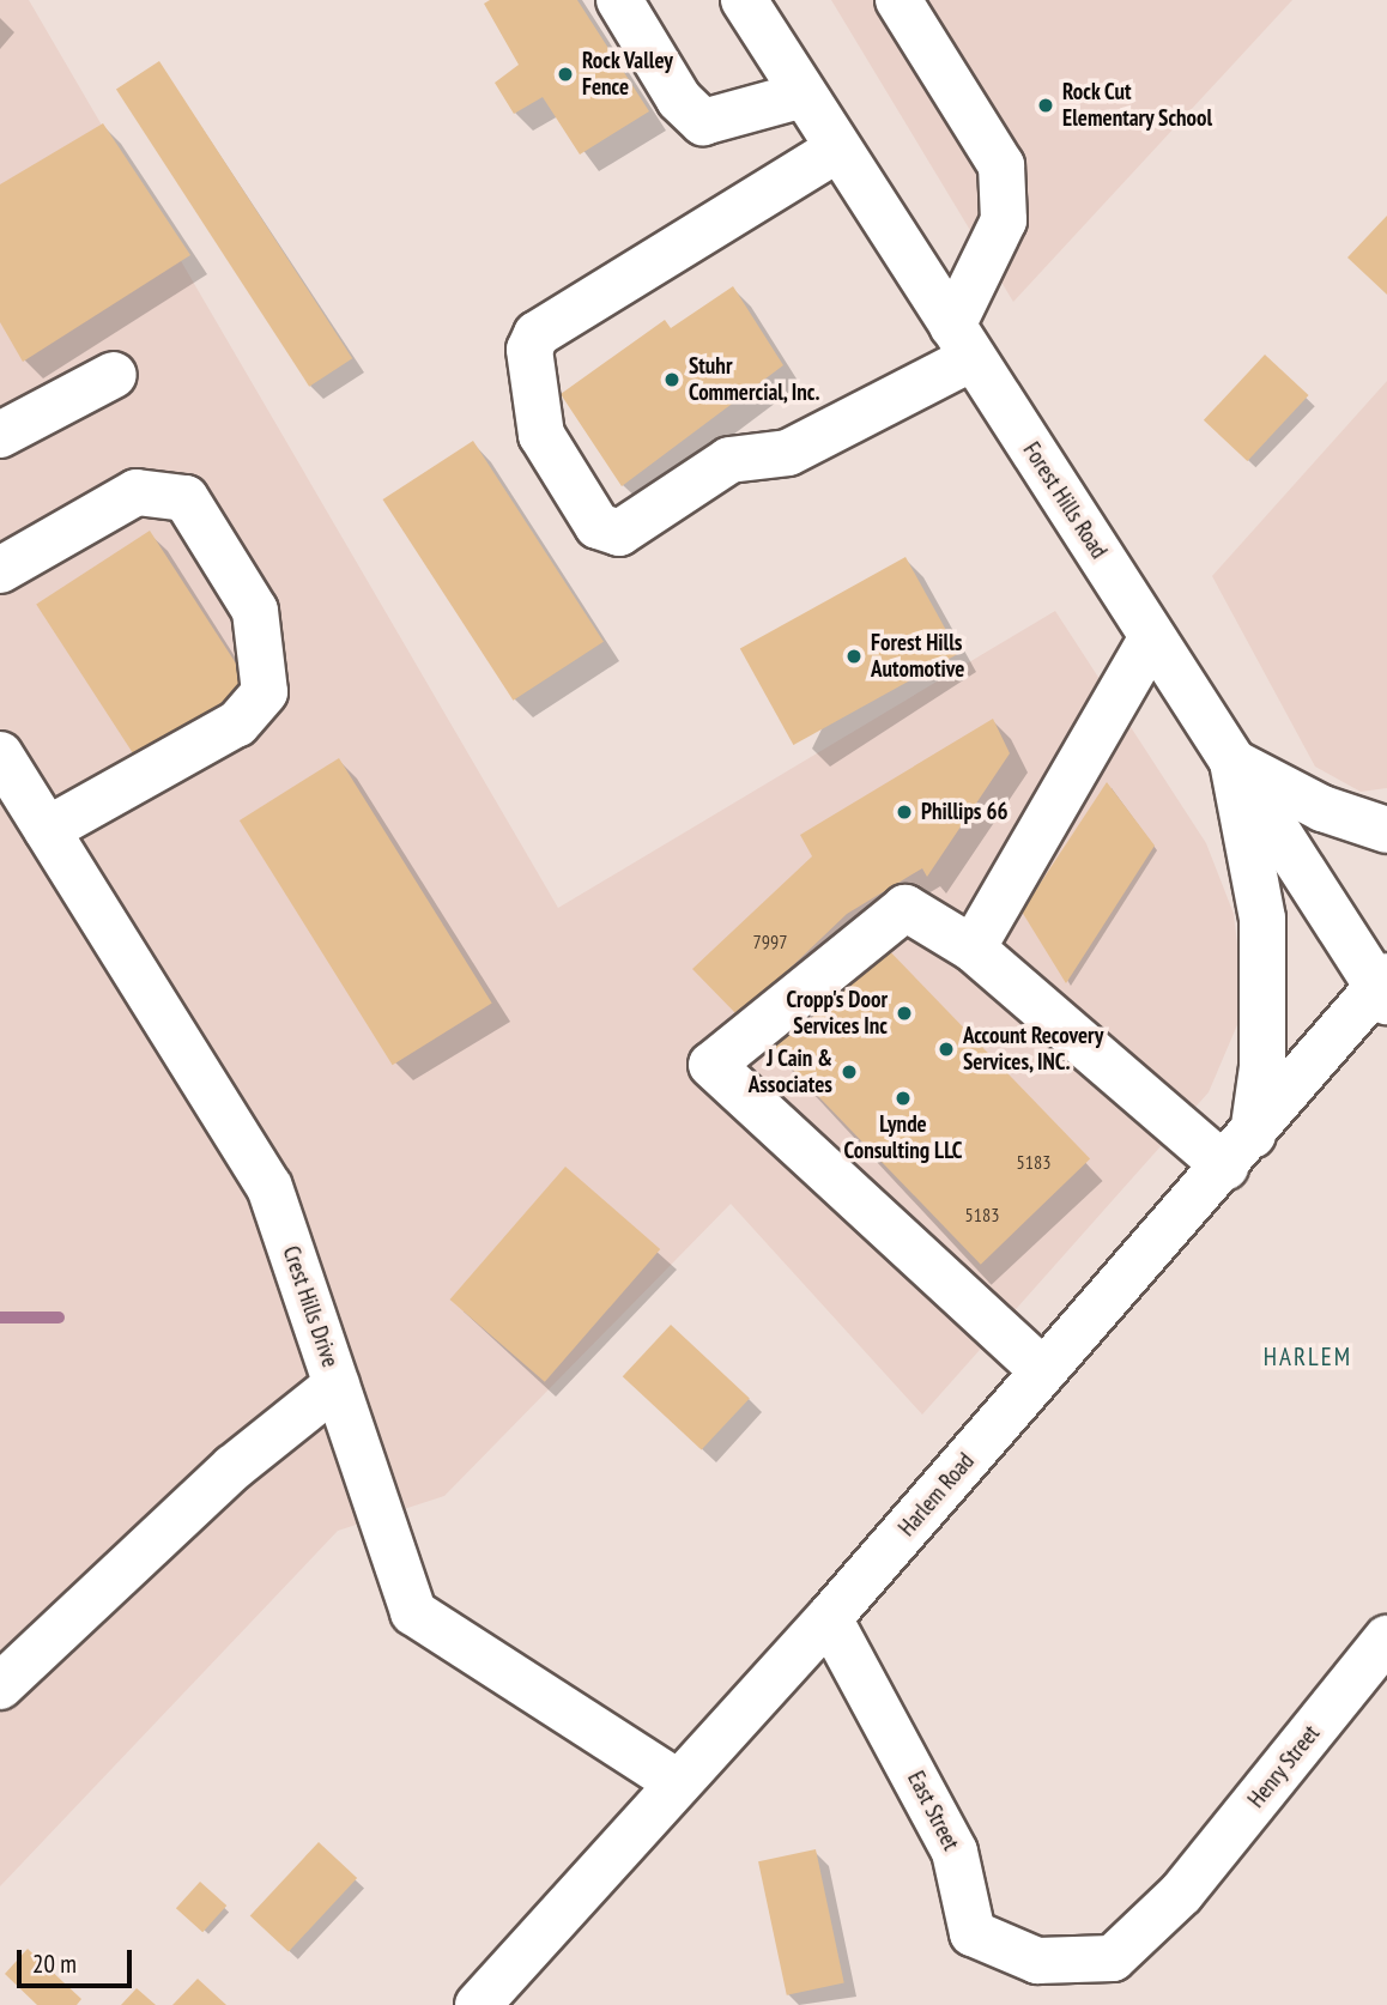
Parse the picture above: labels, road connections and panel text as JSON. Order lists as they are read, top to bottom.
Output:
{
  "streets": {
    "street": [
      "Forest Hills Road",
      "Crest Hills Drive",
      "Harlem Road",
      "Henry Street",
      "East Street"
    ]
  },
  "crossings": [
    ["Forest Hills Road", "Harlem Road"],
    ["Crest Hills Drive", "Harlem Road"],
    ["Harlem Road", "East Street"],
    ["Henry Street", "East Street"]
  ],
  "districts": ["HARLEM"],
  "places": [
    "Rock Valley Fence",
    "Rock Cut Elementary School",
    "Stuhr Commercial, Inc.",
    "Forest Hills Automotive",
    "Phillips 66",
    "Cropp's Door Services Inc",
    "Account Recovery Services, INC.",
    "J Cain & Associates",
    "Lynde Consulting LLC"
  ],
  "house_numbers": ["7997", "5183", "5183"],
  "scale_bar": "20 m"
}
